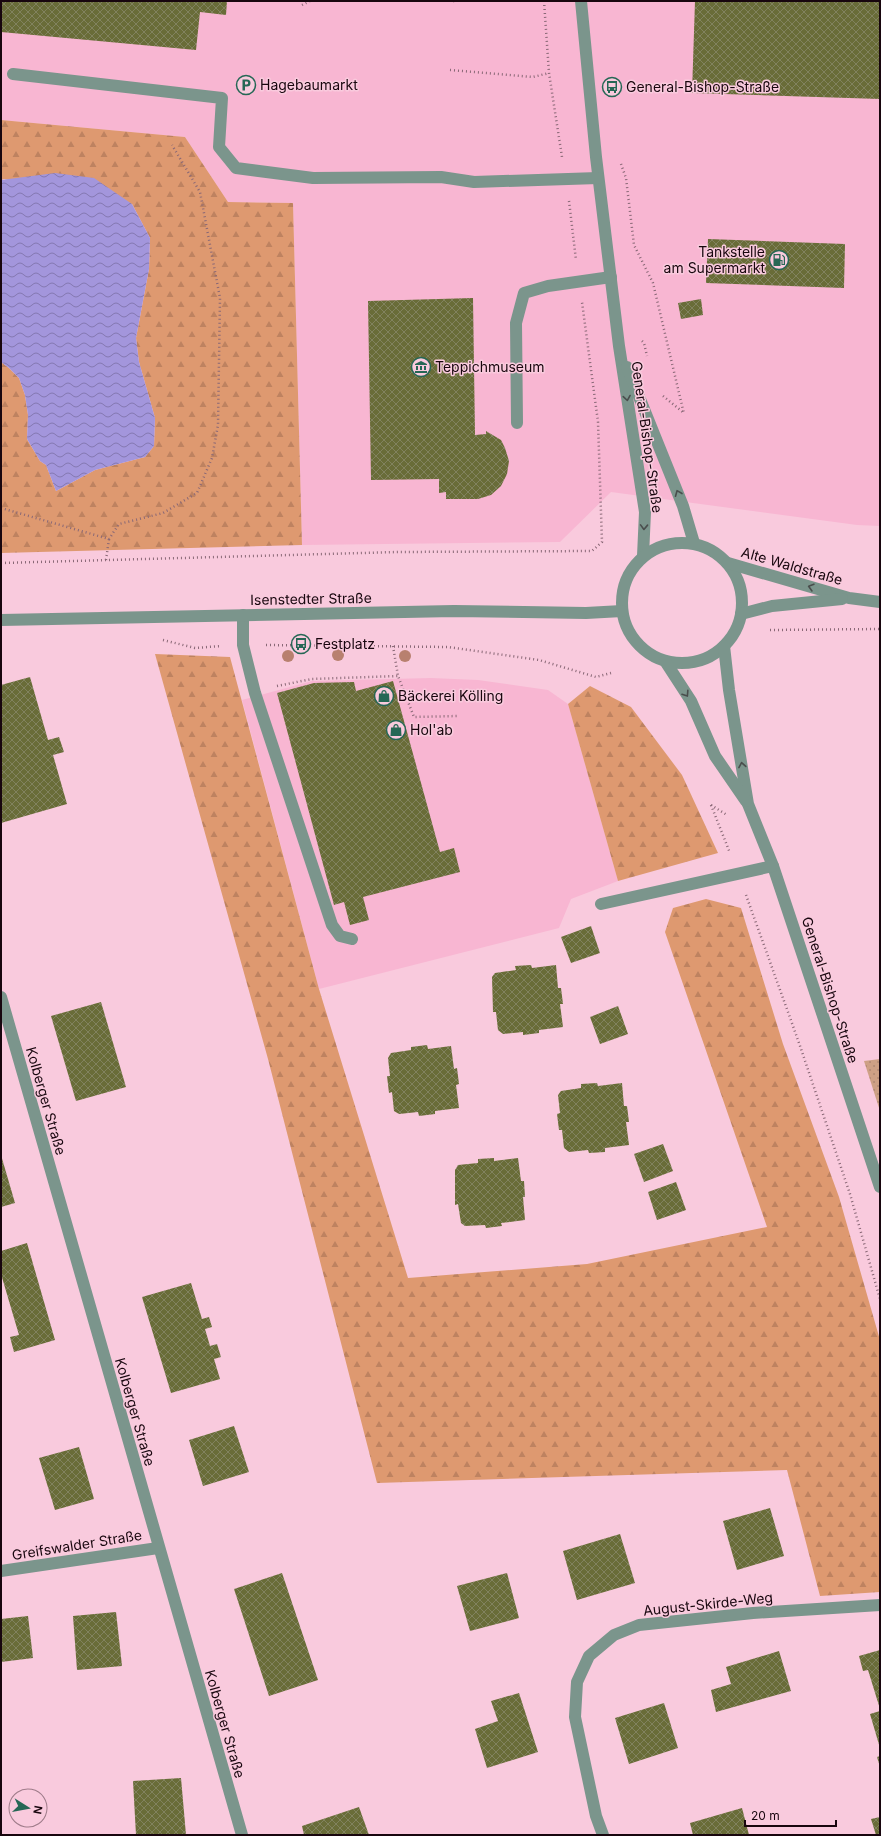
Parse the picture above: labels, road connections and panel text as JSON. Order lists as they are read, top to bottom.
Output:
{
  "streets": {
    "street": [
      "General-Bishop-Straße",
      "Alte Waldstraße",
      "Isenstedter Straße",
      "Kolberger Straße",
      "Greifswalder Straße",
      "August-Skirde-Weg"
    ]
  },
  "crossings": [
    ["General-Bishop-Straße", "Alte Waldstraße"],
    ["General-Bishop-Straße", "Isenstedter Straße"],
    ["Alte Waldstraße", "Isenstedter Straße"],
    ["Kolberger Straße", "Greifswalder Straße"]
  ],
  "places": {
    "parking": ["Hagebaumarkt"],
    "bus stop": ["General-Bishop-Straße", "Festplatz"],
    "fuel station": ["Tankstelle am Supermarkt"],
    "museum": ["Teppichmuseum"],
    "shop": ["Bäckerei Kölling", "Hol'ab"]
  },
  "scale_bar": "20 m",
  "north": "right"
}
